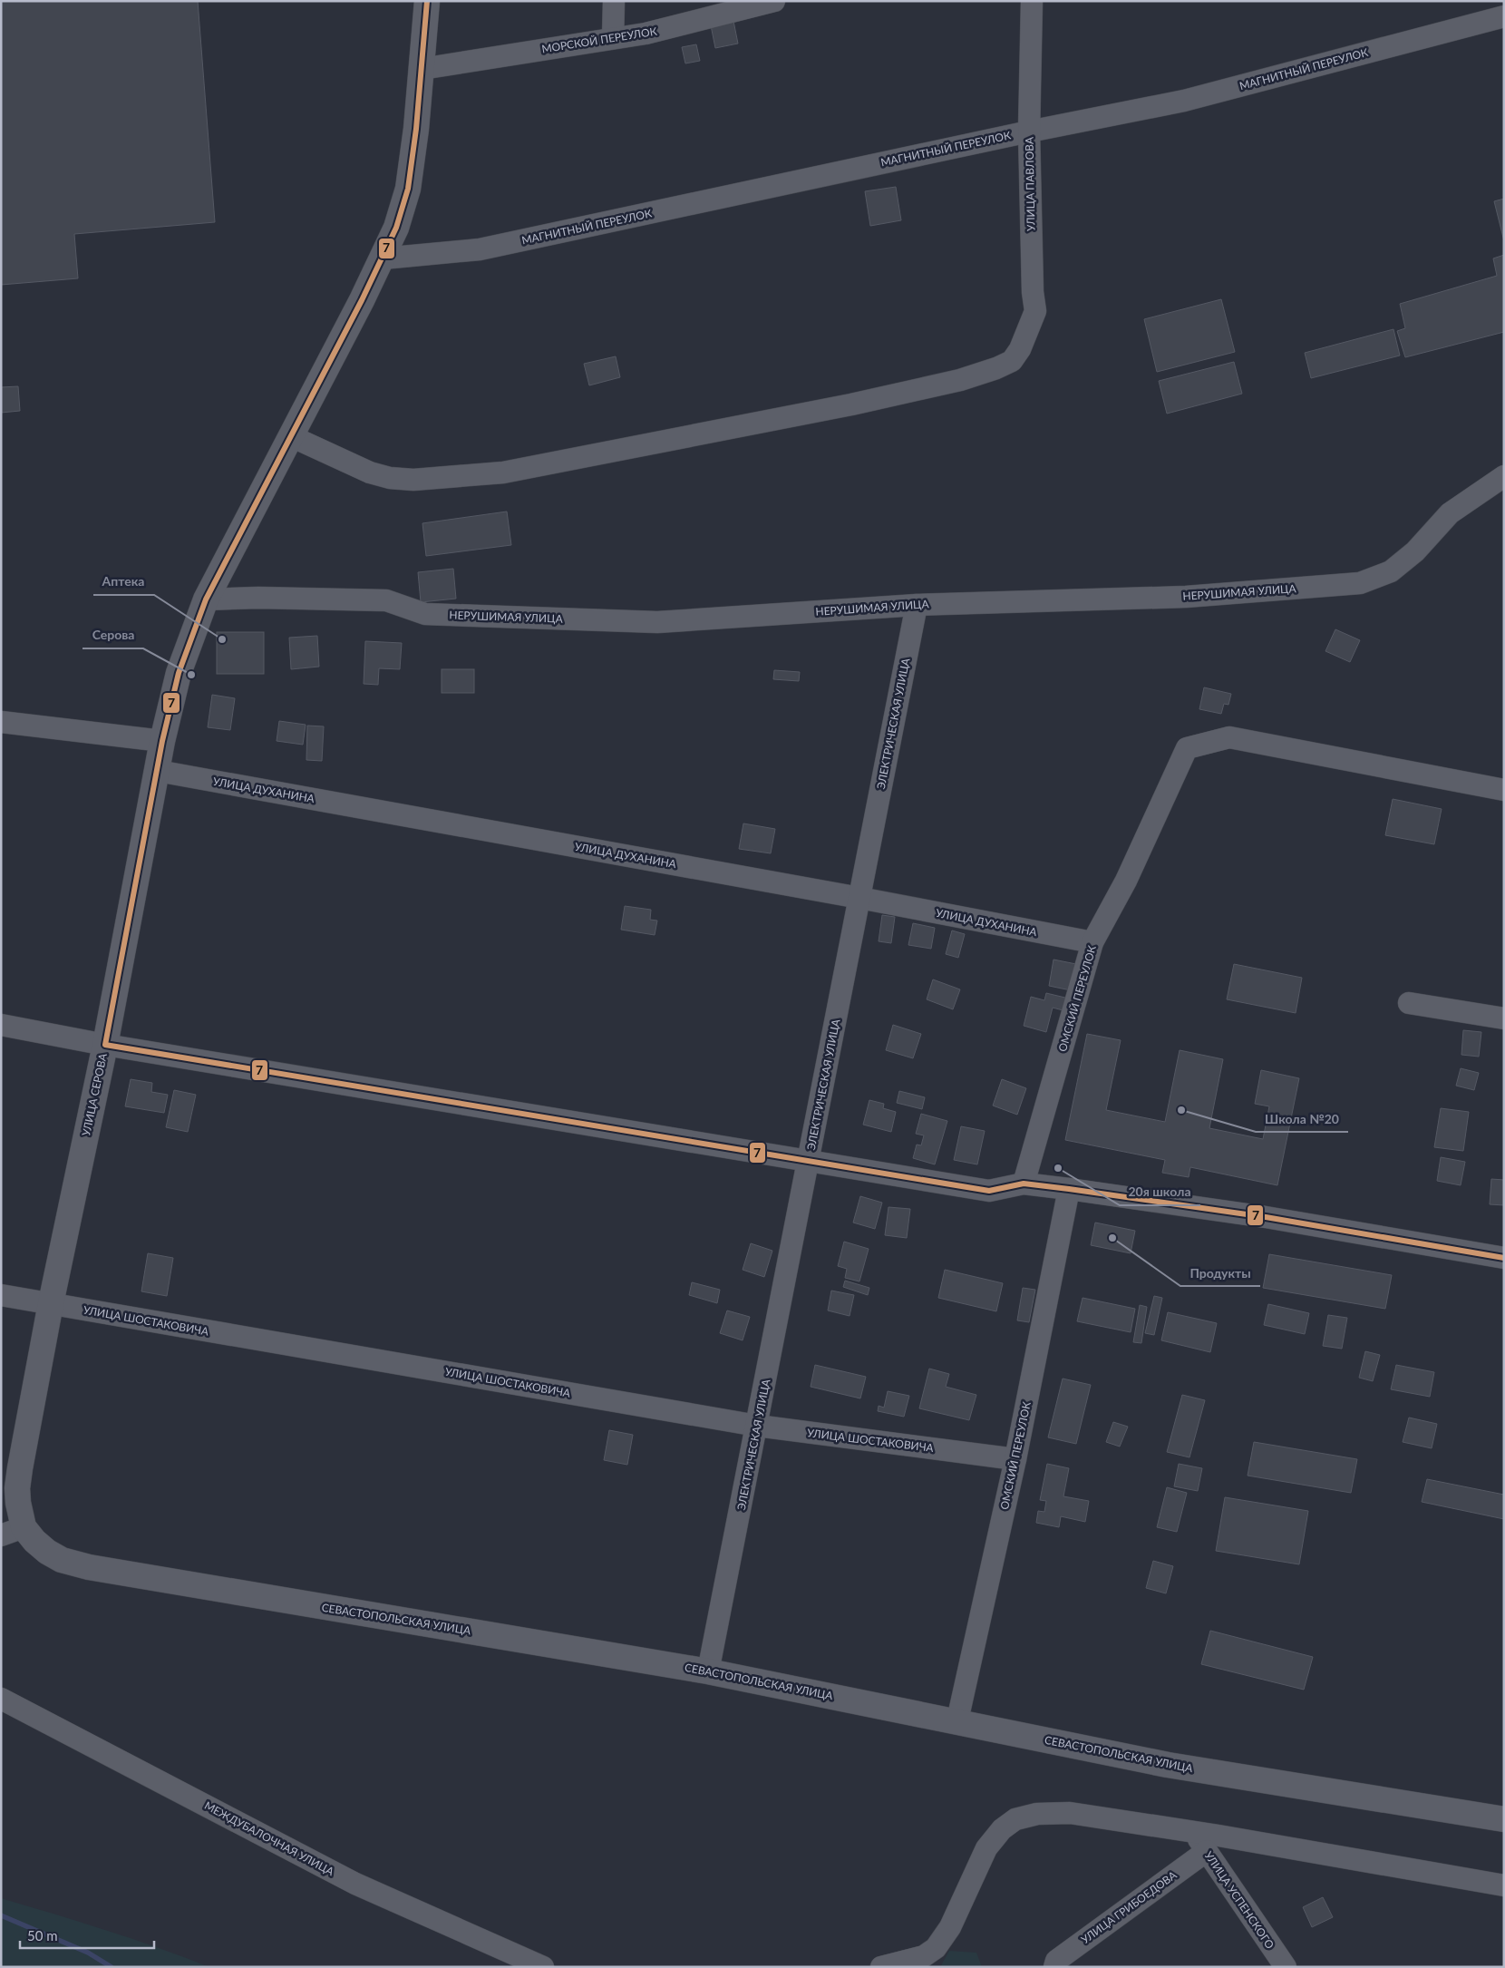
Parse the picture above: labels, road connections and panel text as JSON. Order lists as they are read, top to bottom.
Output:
{
  "streets": {
    "street": [
      "МОРСКОЙ ПЕРЕУЛОК",
      "МАГНИТНЫЙ ПЕРЕУЛОК",
      "УЛИЦА ПАВЛОВА",
      "НЕРУШИМАЯ УЛИЦА",
      "ЭЛЕКТРИЧЕСКАЯ УЛИЦА",
      "УЛИЦА ДУХАНИНА",
      "ОМСКИЙ ПЕРЕУЛОК",
      "УЛИЦА СЕРОВА",
      "УЛИЦА ШОСТАКОВИЧА",
      "СЕВАСТОПОЛЬСКАЯ УЛИЦА",
      "МЕЖДУБАЛОЧНАЯ УЛИЦА",
      "УЛИЦА УСПЕНСКОГО",
      "УЛИЦА ГРИБОЕДОВА"
    ]
  },
  "crossings": [
    ["МОРСКОЙ ПЕРЕУЛОК", "УЛИЦА СЕРОВА"],
    ["МАГНИТНЫЙ ПЕРЕУЛОК", "УЛИЦА ПАВЛОВА"],
    ["МАГНИТНЫЙ ПЕРЕУЛОК", "УЛИЦА СЕРОВА"],
    ["УЛИЦА ПАВЛОВА", "УЛИЦА СЕРОВА"],
    ["НЕРУШИМАЯ УЛИЦА", "ЭЛЕКТРИЧЕСКАЯ УЛИЦА"],
    ["НЕРУШИМАЯ УЛИЦА", "УЛИЦА СЕРОВА"],
    ["ЭЛЕКТРИЧЕСКАЯ УЛИЦА", "УЛИЦА ДУХАНИНА"],
    ["ЭЛЕКТРИЧЕСКАЯ УЛИЦА", "УЛИЦА ШОСТАКОВИЧА"],
    ["ЭЛЕКТРИЧЕСКАЯ УЛИЦА", "СЕВАСТОПОЛЬСКАЯ УЛИЦА"],
    ["УЛИЦА ДУХАНИНА", "ОМСКИЙ ПЕРЕУЛОК"],
    ["УЛИЦА ДУХАНИНА", "УЛИЦА СЕРОВА"],
    ["ОМСКИЙ ПЕРЕУЛОК", "УЛИЦА ШОСТАКОВИЧА"],
    ["ОМСКИЙ ПЕРЕУЛОК", "СЕВАСТОПОЛЬСКАЯ УЛИЦА"],
    ["УЛИЦА СЕРОВА", "УЛИЦА ШОСТАКОВИЧА"],
    ["УЛИЦА СЕРОВА", "СЕВАСТОПОЛЬСКАЯ УЛИЦА"],
    ["УЛИЦА УСПЕНСКОГО", "УЛИЦА ГРИБОЕДОВА"]
  ],
  "places": [
    "Аптека",
    "Серова",
    "Школа №20",
    "20я школа",
    "Продукты"
  ],
  "lines": ["transit line 7"],
  "scale_bar": "50 m"
}
